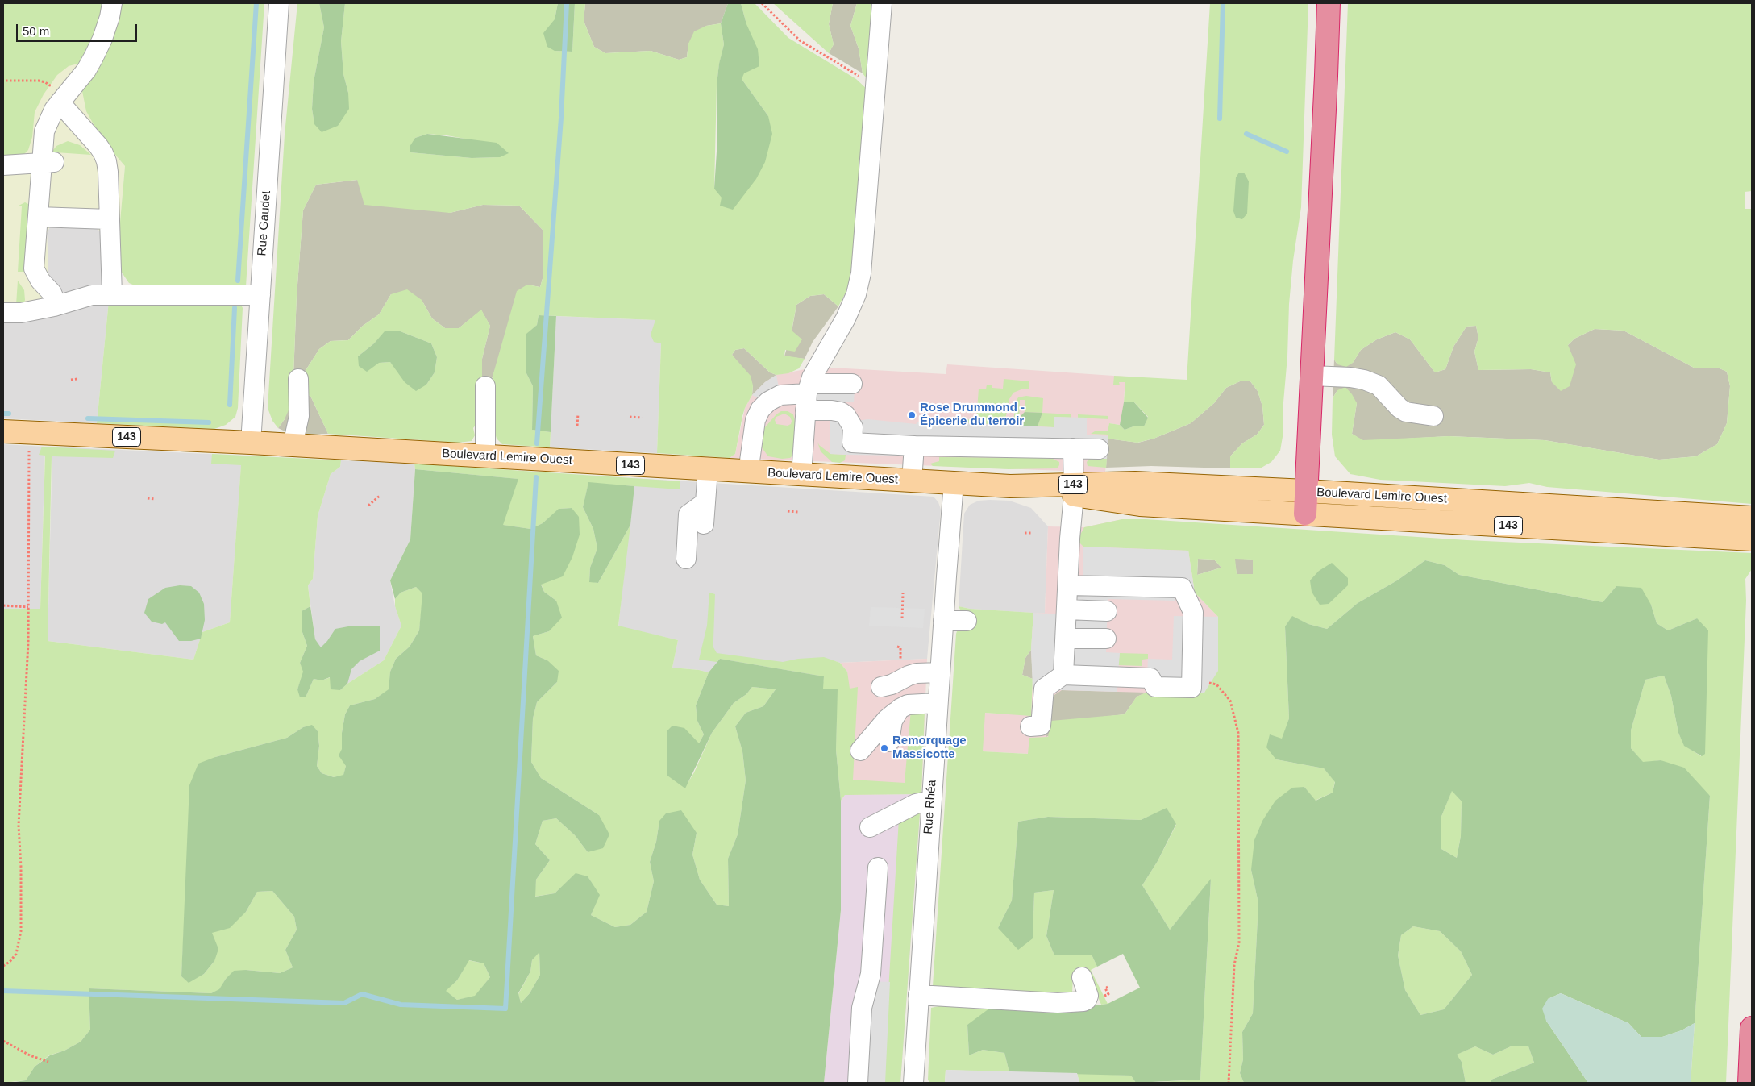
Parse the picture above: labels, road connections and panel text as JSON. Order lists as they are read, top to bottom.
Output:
{
  "streets": {
    "main road": ["143", "Boulevard Lemire Ouest"],
    "street": ["Rue Gaudet", "Rue Rhéa"]
  },
  "crossings": [
    ["Rue Gaudet", "Boulevard Lemire Ouest"],
    ["Boulevard Lemire Ouest", "Rue Rhéa"]
  ],
  "places": ["Rose Drummond - Épicerie du terroir", "Remorquage Massicotte"],
  "scale_bar": "50 m"
}
